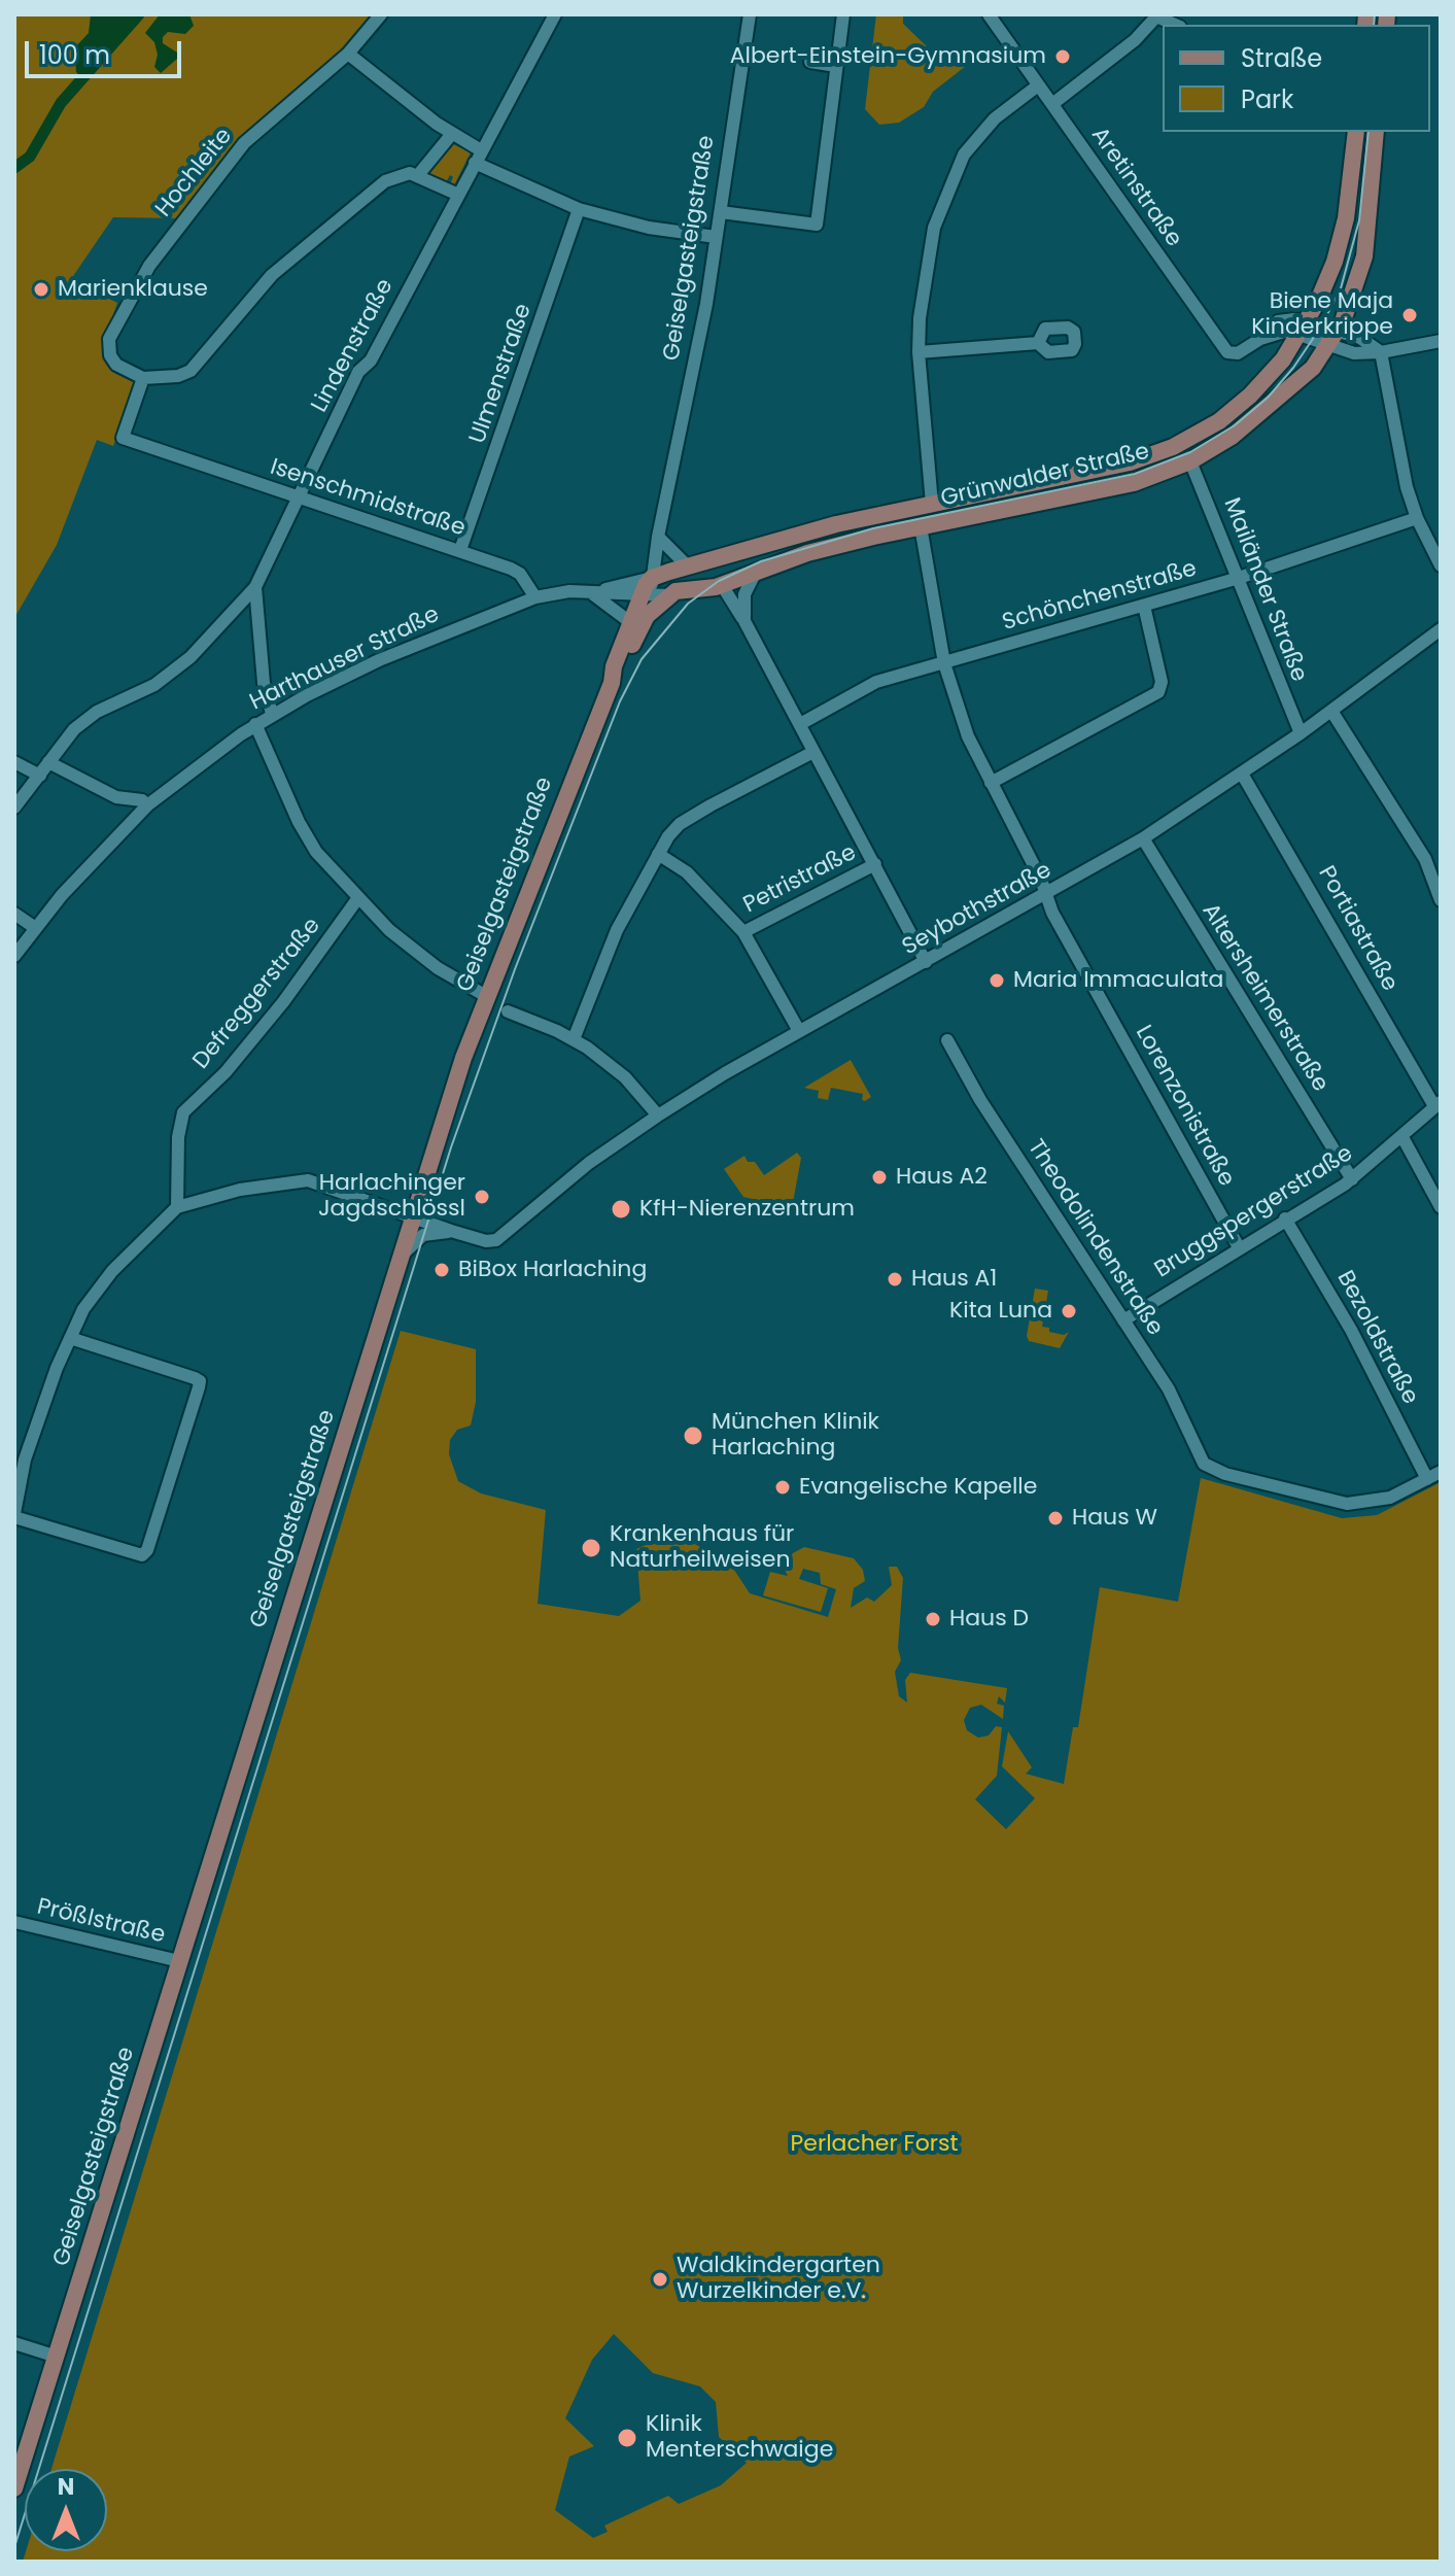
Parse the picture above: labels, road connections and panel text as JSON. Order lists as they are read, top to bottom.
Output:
{
  "streets": {
    "main road": ["Geiselgasteigstraße", "Grünwalder Straße"],
    "street": [
      "Hochleite",
      "Aretinstraße",
      "Lindenstraße",
      "Ulmenstraße",
      "Isenschmidstraße",
      "Mailänder Straße",
      "Schönchenstraße",
      "Harthauser Straße",
      "Petristraße",
      "Seybothstraße",
      "Portiastraße",
      "Defreggerstraße",
      "Altersheimerstraße",
      "Lorenzonistraße",
      "Bruggspergerstraße",
      "Theodolindenstraße",
      "Bezoldstraße",
      "Prößlstraße"
    ]
  },
  "crossings": [
    ["Hochleite", "Isenschmidstraße"],
    ["Aretinstraße", "Grünwalder Straße"],
    ["Geiselgasteigstraße", "Grünwalder Straße"],
    ["Geiselgasteigstraße", "Prößlstraße"],
    ["Lindenstraße", "Isenschmidstraße"],
    ["Ulmenstraße", "Isenschmidstraße"],
    ["Grünwalder Straße", "Mailänder Straße"],
    ["Grünwalder Straße", "Lorenzonistraße"],
    ["Isenschmidstraße", "Harthauser Straße"],
    ["Mailänder Straße", "Schönchenstraße"],
    ["Mailänder Straße", "Seybothstraße"],
    ["Schönchenstraße", "Lorenzonistraße"],
    ["Seybothstraße", "Portiastraße"],
    ["Seybothstraße", "Altersheimerstraße"],
    ["Seybothstraße", "Lorenzonistraße"],
    ["Portiastraße", "Bruggspergerstraße"],
    ["Altersheimerstraße", "Bruggspergerstraße"],
    ["Lorenzonistraße", "Bruggspergerstraße"],
    ["Bruggspergerstraße", "Theodolindenstraße"],
    ["Bruggspergerstraße", "Bezoldstraße"],
    ["Theodolindenstraße", "Bezoldstraße"]
  ],
  "parks": ["Perlacher Forst"],
  "places": [
    "Albert-Einstein-Gymnasium",
    "Marienklause",
    "Biene Maja Kinderkrippe",
    "Maria Immaculata",
    "Haus A2",
    "Harlachinger Jagdschlössl",
    "KfH-Nierenzentrum",
    "BiBox Harlaching",
    "Haus A1",
    "Kita Luna",
    "München Klinik Harlaching",
    "Evangelische Kapelle",
    "Haus W",
    "Krankenhaus für Naturheilweisen",
    "Haus D",
    "Waldkindergarten Wurzelkinder e.V.",
    "Klinik Menterschwaige"
  ],
  "legend": ["Straße", "Park"],
  "scale_bar": "100 m",
  "north": "top"
}
